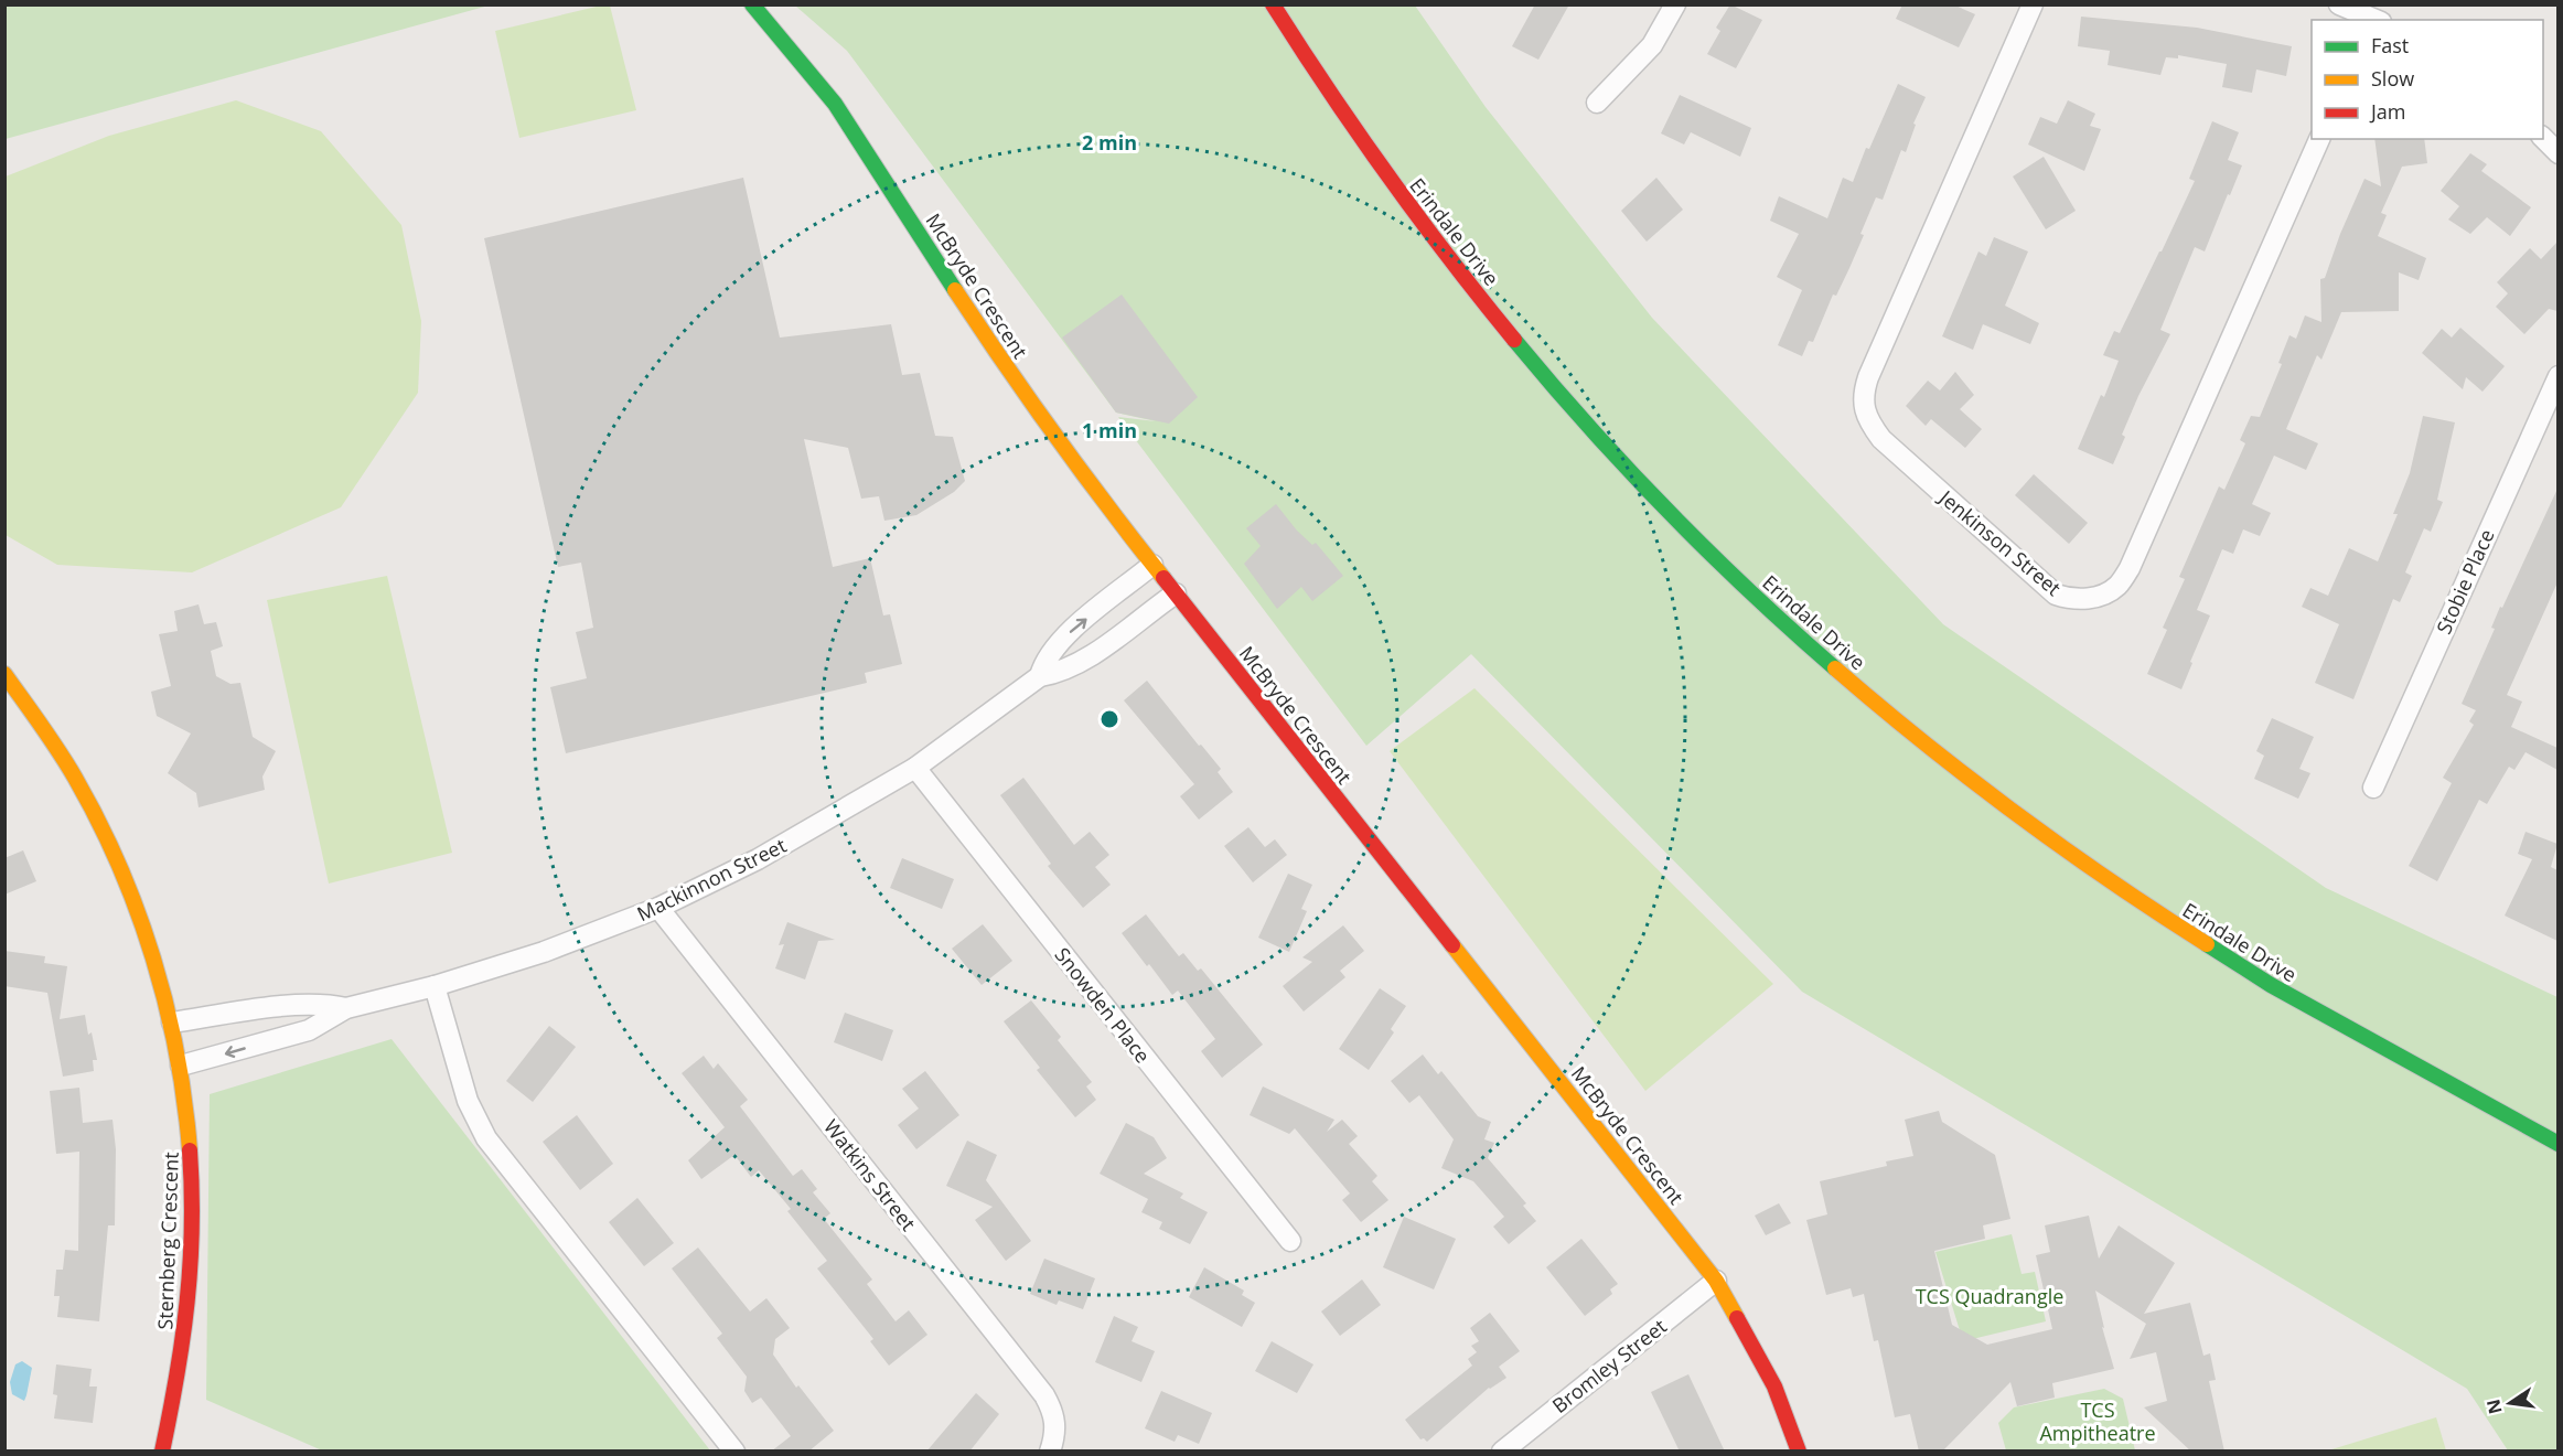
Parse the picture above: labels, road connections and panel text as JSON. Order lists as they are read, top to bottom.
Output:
{
  "streets": {
    "street": [
      "Erindale Drive",
      "McBryde Crescent",
      "Jenkinson Street",
      "Stobie Place",
      "Mackinnon Street",
      "Snowden Place",
      "Watkins Street",
      "Sternberg Crescent",
      "Bromley Street"
    ]
  },
  "crossings": [
    ["McBryde Crescent", "Mackinnon Street"],
    ["McBryde Crescent", "Bromley Street"],
    ["Mackinnon Street", "Snowden Place"],
    ["Mackinnon Street", "Watkins Street"],
    ["Mackinnon Street", "Sternberg Crescent"]
  ],
  "parks": ["TCS Quadrangle", "TCS Ampitheatre"],
  "legend": ["Fast", "Slow", "Jam"],
  "north": "left",
  "rings": ["2 min", "1 min"]
}
